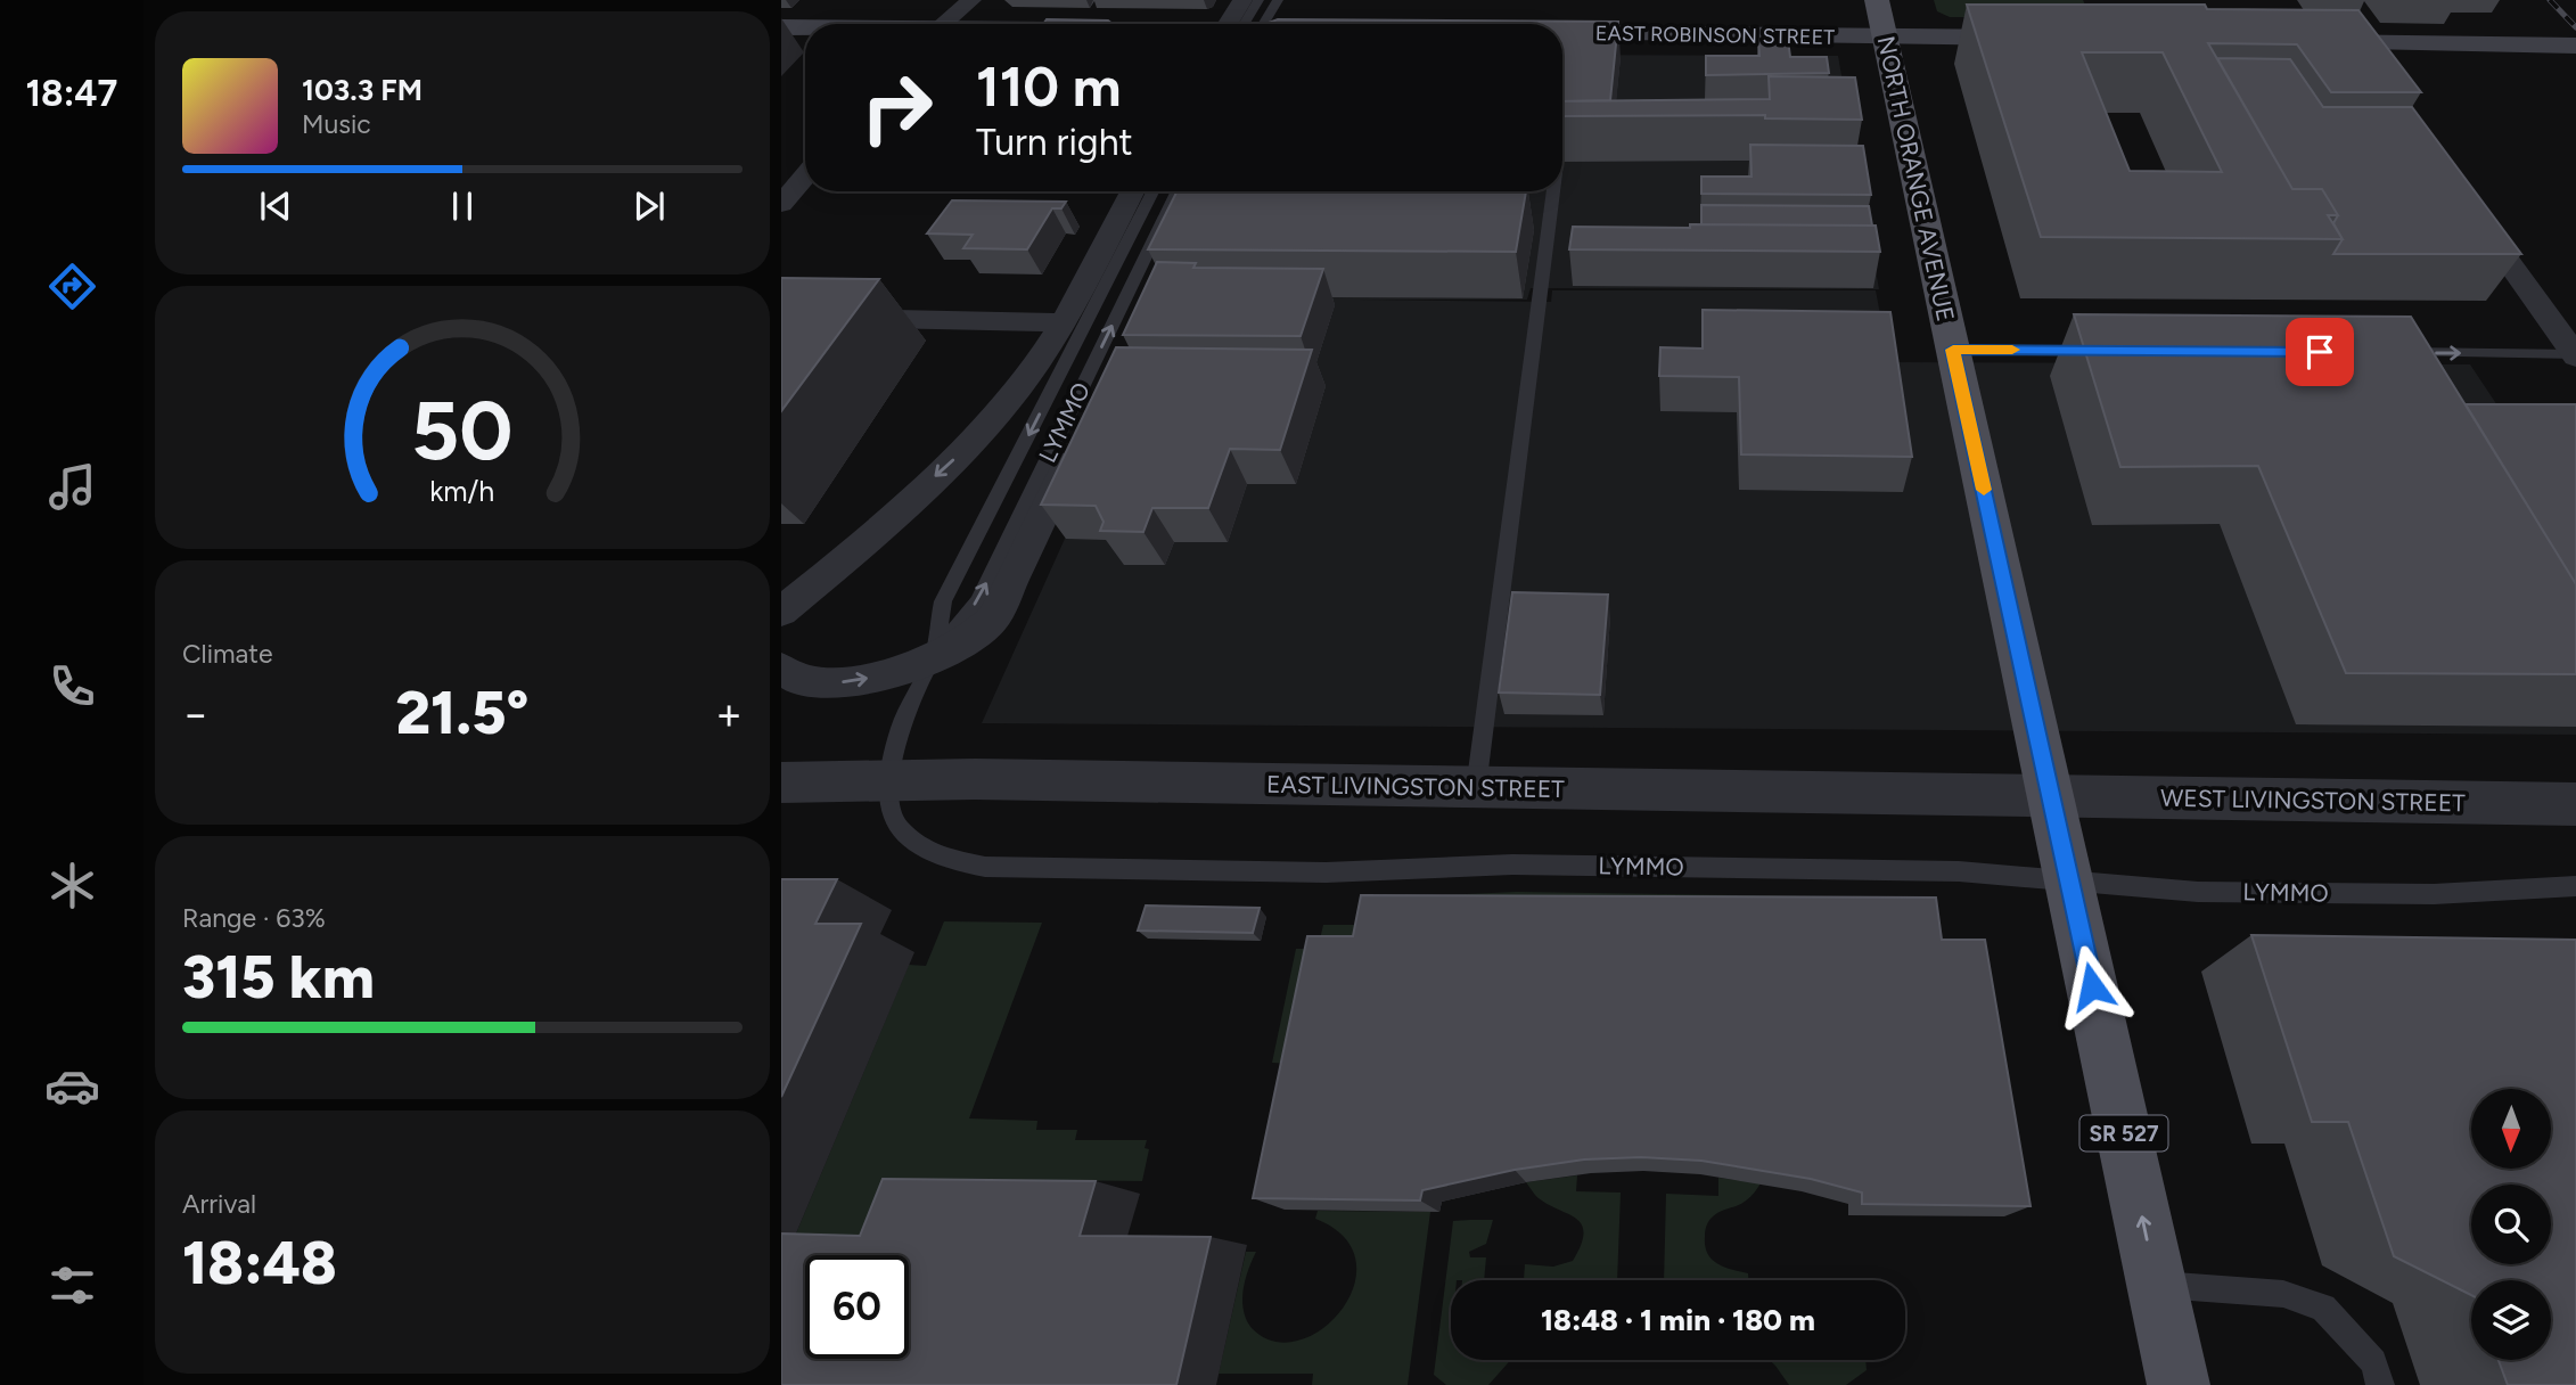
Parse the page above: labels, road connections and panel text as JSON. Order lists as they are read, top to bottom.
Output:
{
  "streets": {
    "main road": ["EAST ROBINSON STREET", "NORTH ORANGE AVENUE", "SR 527"],
    "street": ["EAST LIVINGSTON STREET", "WEST LIVINGSTON STREET"],
    "lane": ["LYMMO"]
  },
  "crossings": [
    ["EAST ROBINSON STREET", "NORTH ORANGE AVENUE"],
    ["NORTH ORANGE AVENUE", "LYMMO"],
    ["NORTH ORANGE AVENUE", "EAST LIVINGSTON STREET"],
    ["NORTH ORANGE AVENUE", "WEST LIVINGSTON STREET"],
    ["LYMMO", "EAST LIVINGSTON STREET"],
    ["EAST LIVINGSTON STREET", "WEST LIVINGSTON STREET"]
  ],
  "north": "bottom",
  "page": {
    "tabs": "18:47",
    "turn": ["110 m", "Turn right"],
    "song": ["103.3 FM", "Music"],
    "tile": [
      "Climate",
      ["Range · 63%", "315 km"],
      ["Arrival", "18:48"]
    ],
    "heat": ["−", "21.5°", "+"],
    "limit": "60",
    "trip": "18:48 · 1 min · 180 m",
    "gauge": ["50", "km/h"]
  }
}
